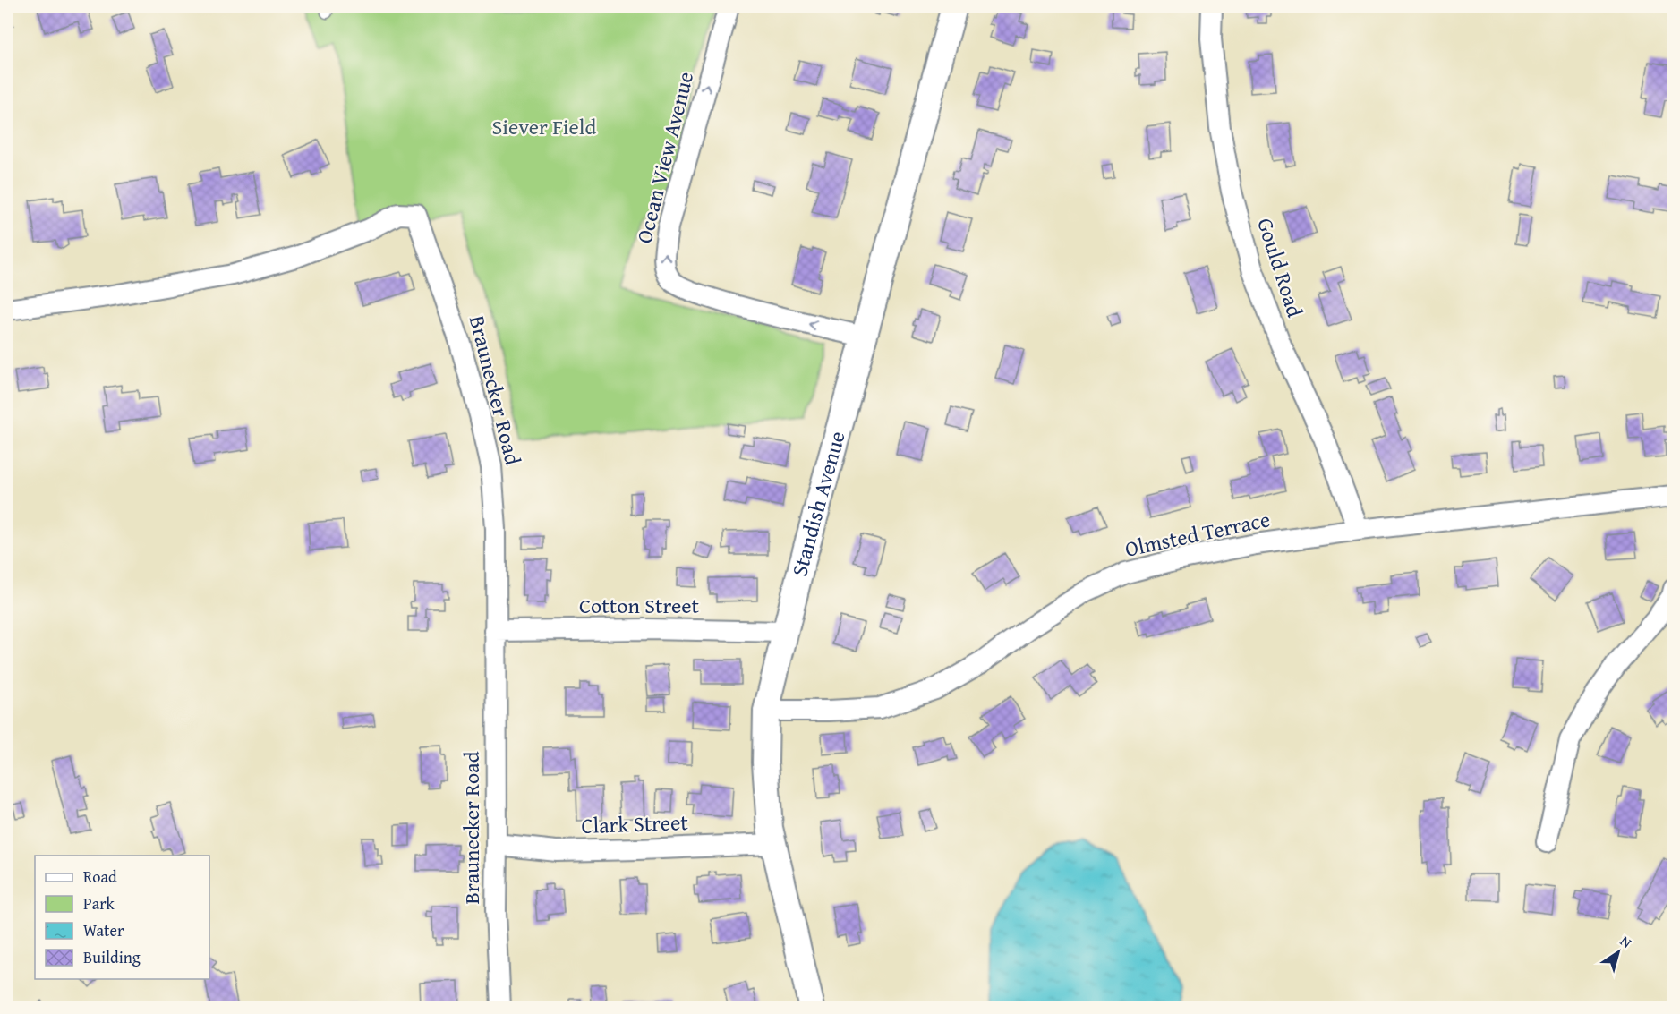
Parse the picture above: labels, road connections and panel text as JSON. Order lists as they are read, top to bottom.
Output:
{
  "streets": {
    "street": [
      "Ocean View Avenue",
      "Gould Road",
      "Braunecker Road",
      "Standish Avenue",
      "Olmsted Terrace",
      "Cotton Street",
      "Clark Street"
    ]
  },
  "crossings": [
    ["Ocean View Avenue", "Standish Avenue"],
    ["Gould Road", "Olmsted Terrace"],
    ["Braunecker Road", "Cotton Street"],
    ["Braunecker Road", "Clark Street"],
    ["Standish Avenue", "Olmsted Terrace"],
    ["Standish Avenue", "Cotton Street"],
    ["Standish Avenue", "Clark Street"]
  ],
  "parks": ["Siever Field"],
  "legend": [
    "Road",
    "Park",
    "Water",
    "Building"
  ],
  "north": "top right"
}
